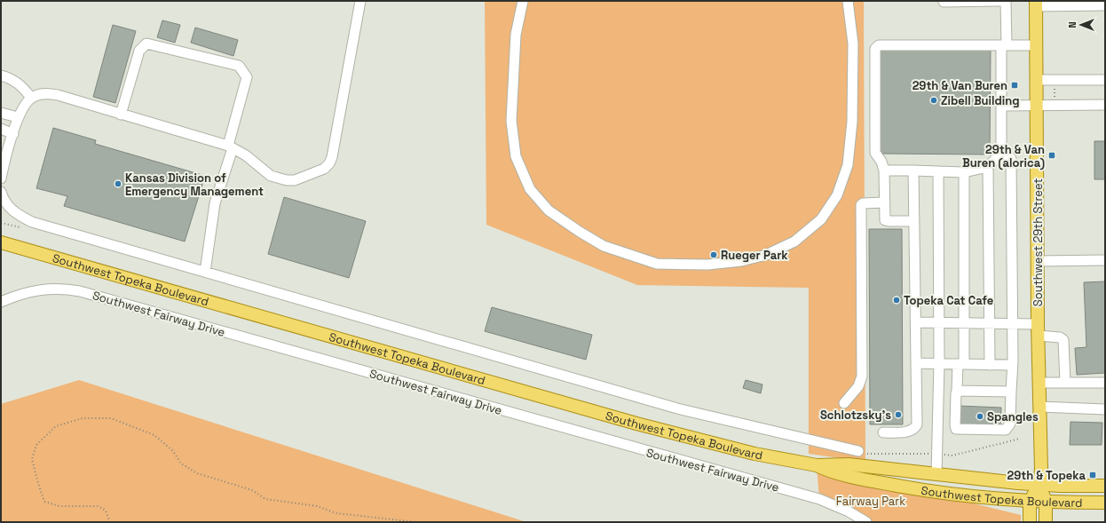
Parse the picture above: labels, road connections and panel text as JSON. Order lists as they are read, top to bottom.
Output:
{
  "streets": {
    "main road": ["Southwest 29th Street", "Southwest Topeka Boulevard"],
    "street": ["Southwest Fairway Drive"]
  },
  "crossings": [
    ["Southwest 29th Street", "Southwest Topeka Boulevard"]
  ],
  "parks": ["Fairway Park"],
  "places": {
    "transit": ["29th & Van Buren", "29th & Van Buren (alorica)", "29th & Topeka"],
    "other": [
      "Zibell Building",
      "Kansas Division of Emergency Management",
      "Rueger Park",
      "Topeka Cat Cafe",
      "Schlotzsky's",
      "Spangles"
    ]
  },
  "north": "left"
}
